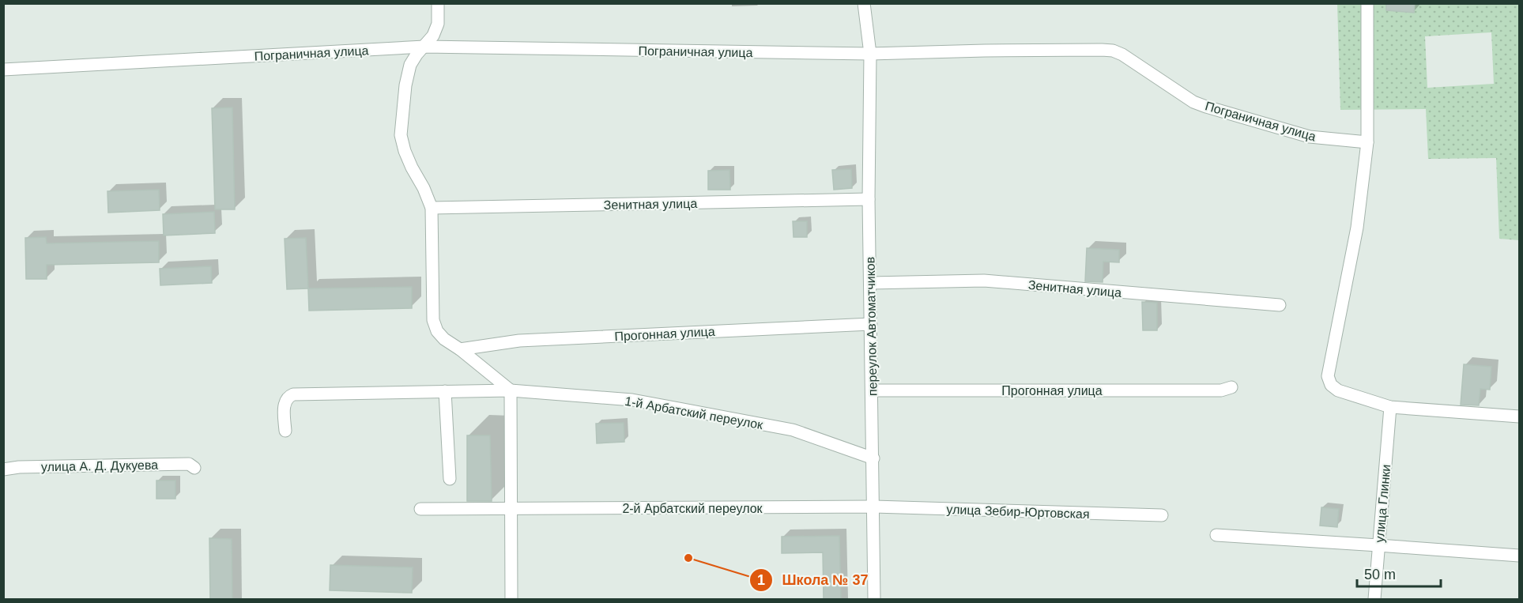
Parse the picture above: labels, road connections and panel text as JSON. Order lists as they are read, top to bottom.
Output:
{
  "streets": {
    "street": [
      "Пограничная улица",
      "Зенитная улица",
      "переулок Автоматчиков",
      "Прогонная улица",
      "1-й Арбатский переулок",
      "улица А. Д. Дукуева",
      "улица Глинки",
      "2-й Арбатский переулок",
      "улица Зебир-Юртовская"
    ]
  },
  "crossings": [
    ["Пограничная улица", "переулок Автоматчиков"],
    ["Зенитная улица", "переулок Автоматчиков"],
    ["переулок Автоматчиков", "Прогонная улица"],
    ["переулок Автоматчиков", "1-й Арбатский переулок"],
    ["переулок Автоматчиков", "2-й Арбатский переулок"],
    ["переулок Автоматчиков", "улица Зебир-Юртовская"],
    ["2-й Арбатский переулок", "улица Зебир-Юртовская"]
  ],
  "places": ["Школа № 37"],
  "scale_bar": "50 m"
}
